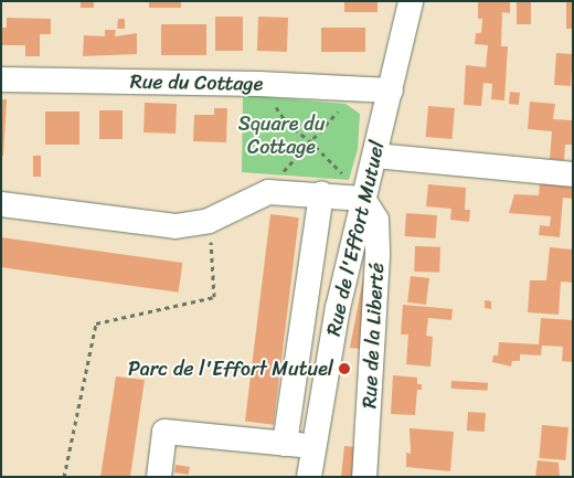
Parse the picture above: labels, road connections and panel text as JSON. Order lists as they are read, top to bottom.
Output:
{
  "streets": {
    "street": ["Rue du Cottage", "Rue de l'Effort Mutuel", "Rue de la Liberté"]
  },
  "crossings": [
    ["Rue du Cottage", "Rue de l'Effort Mutuel"],
    ["Rue de l'Effort Mutuel", "Rue de la Liberté"]
  ],
  "parks": ["Square du Cottage"],
  "places": ["Parc de l'Effort Mutuel"]
}
